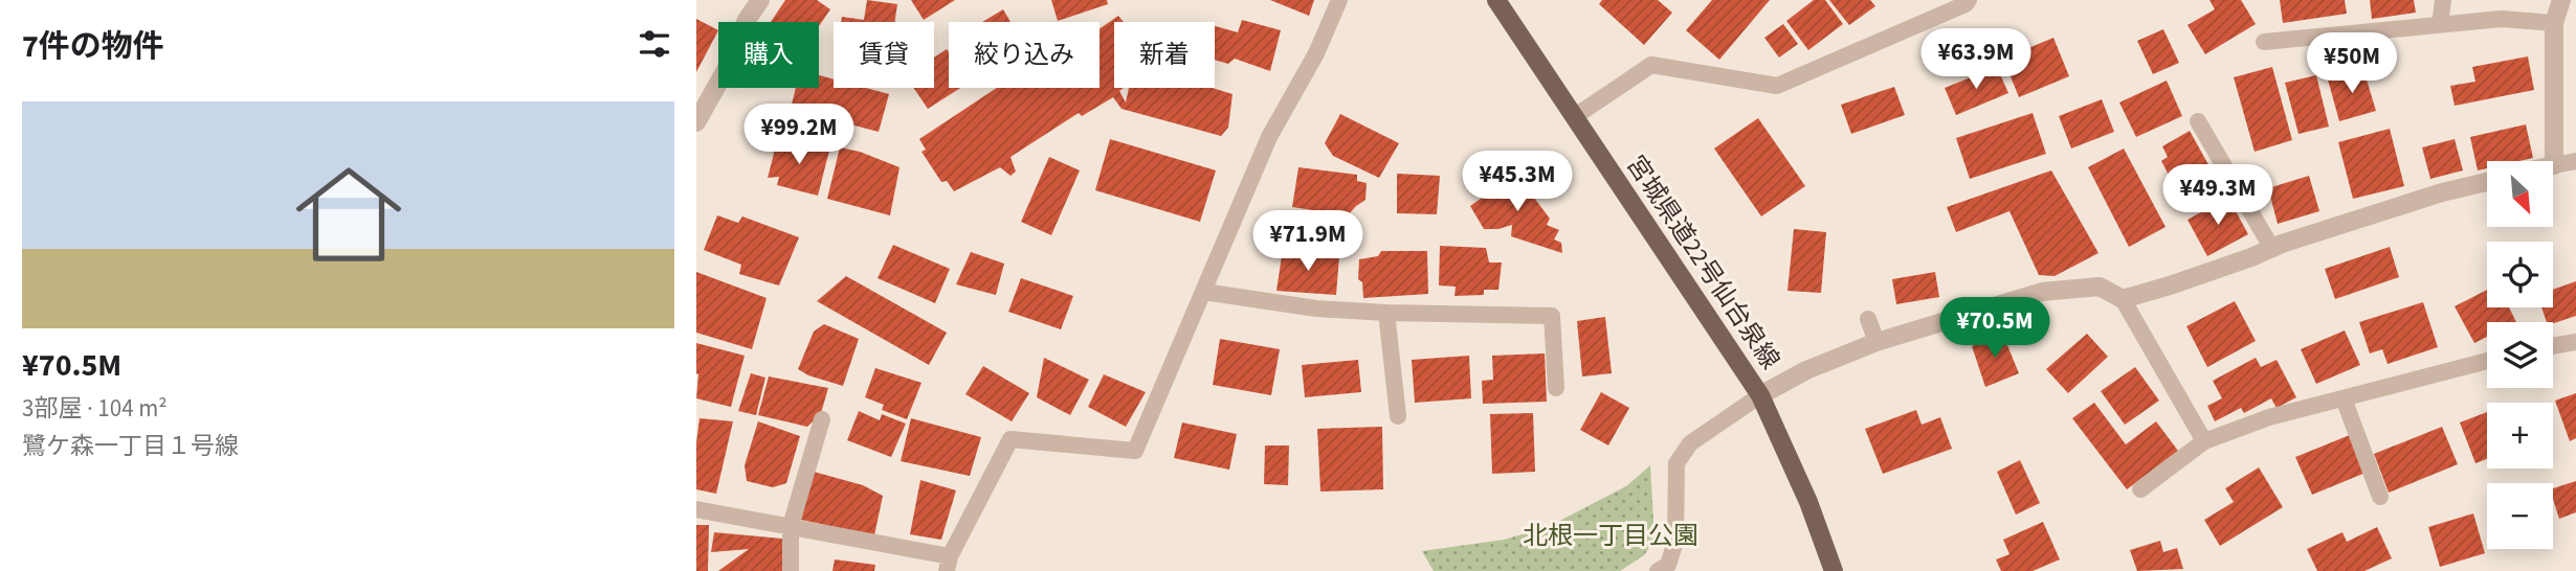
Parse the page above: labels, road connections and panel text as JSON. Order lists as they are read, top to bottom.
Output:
{
  "streets": {
    "main road": ["宮城県道22号仙台泉線"]
  },
  "parks": ["北根一丁目公園"],
  "north": "bottom right",
  "page": {
    "heading": "7件の物件",
    "chip": [
      "購入",
      "賃貸",
      "絞り込み",
      "新着"
    ],
    "price": [
      "¥63.9M",
      "¥50M",
      "¥99.2M",
      "¥45.3M",
      "¥49.3M",
      "¥71.9M",
      "¥70.5M"
    ],
    "list": [
      {
        "name": "¥70.5M",
        "note": "3部屋 · 104 m² · 鷺ケ森一丁目１号線"
      }
    ],
    "map_buttons": ["+", "−"]
  }
}
